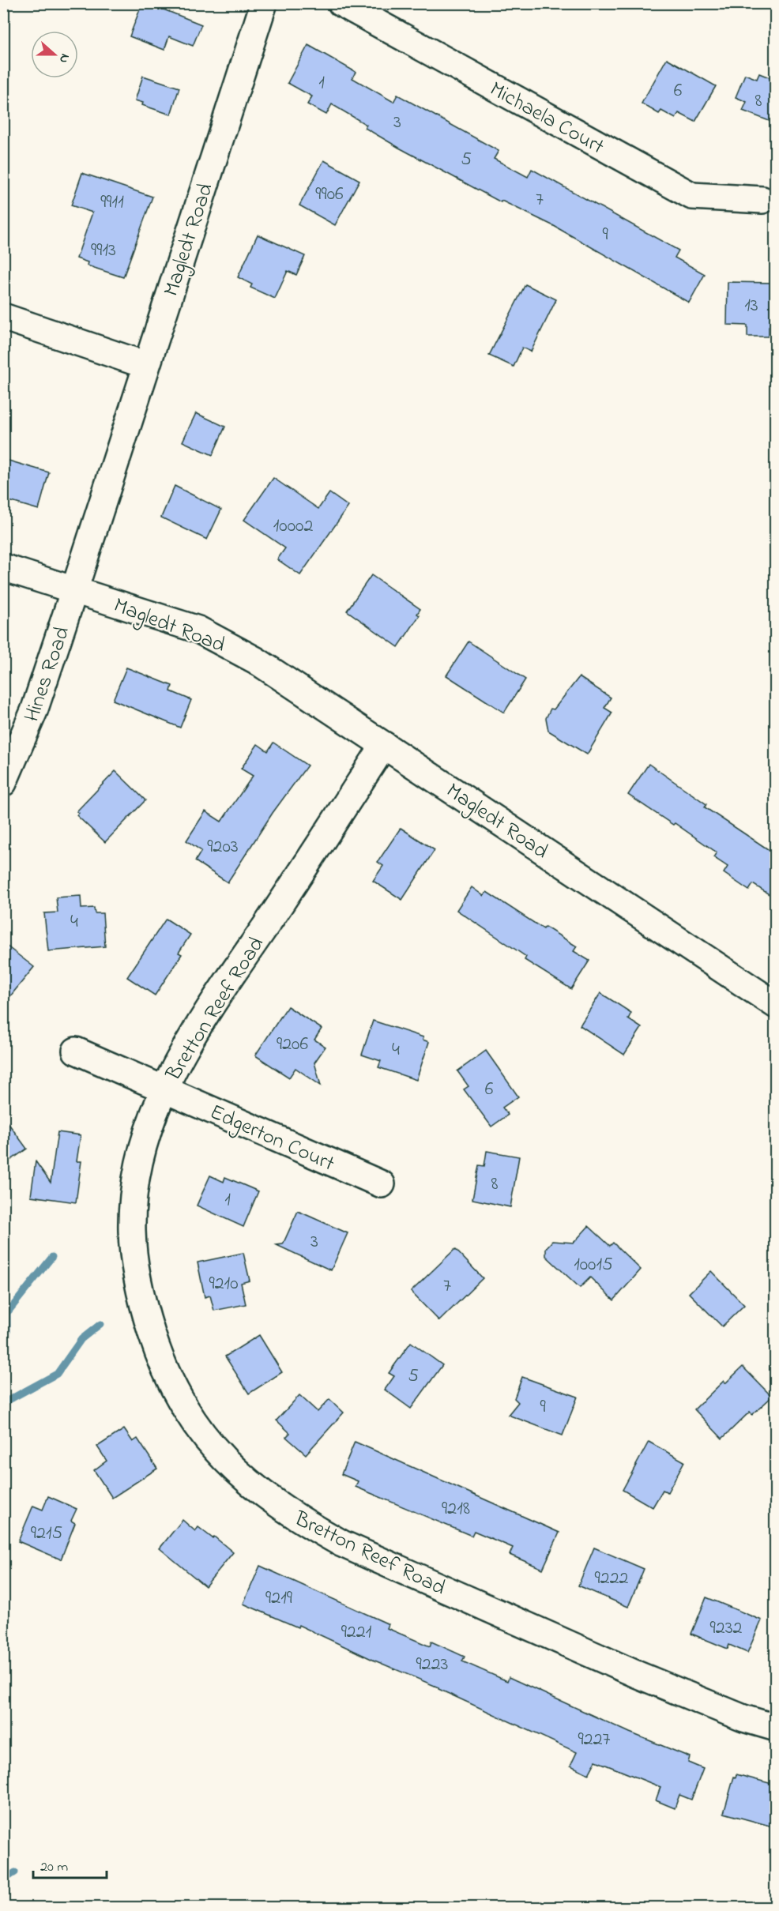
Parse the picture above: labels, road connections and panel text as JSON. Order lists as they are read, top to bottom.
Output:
{
  "streets": {
    "street": [
      "Michaela Court",
      "Magledt Road",
      "Hines Road",
      "Bretton Reef Road",
      "Edgerton Court"
    ]
  },
  "crossings": [
    ["Magledt Road", "Hines Road"],
    ["Magledt Road", "Bretton Reef Road"],
    ["Bretton Reef Road", "Edgerton Court"]
  ],
  "house_numbers": [
    "1",
    "6",
    "8",
    "3",
    "5",
    "9906",
    "7",
    "9911",
    "9",
    "9913",
    "13",
    "10002",
    "9203",
    "4",
    "9206",
    "4",
    "6",
    "8",
    "1",
    "3",
    "10015",
    "9210",
    "7",
    "5",
    "9",
    "9218",
    "9215",
    "9222",
    "9219",
    "9232",
    "9221",
    "9223",
    "9227"
  ],
  "scale_bar": "20 m",
  "north": "right"
}
